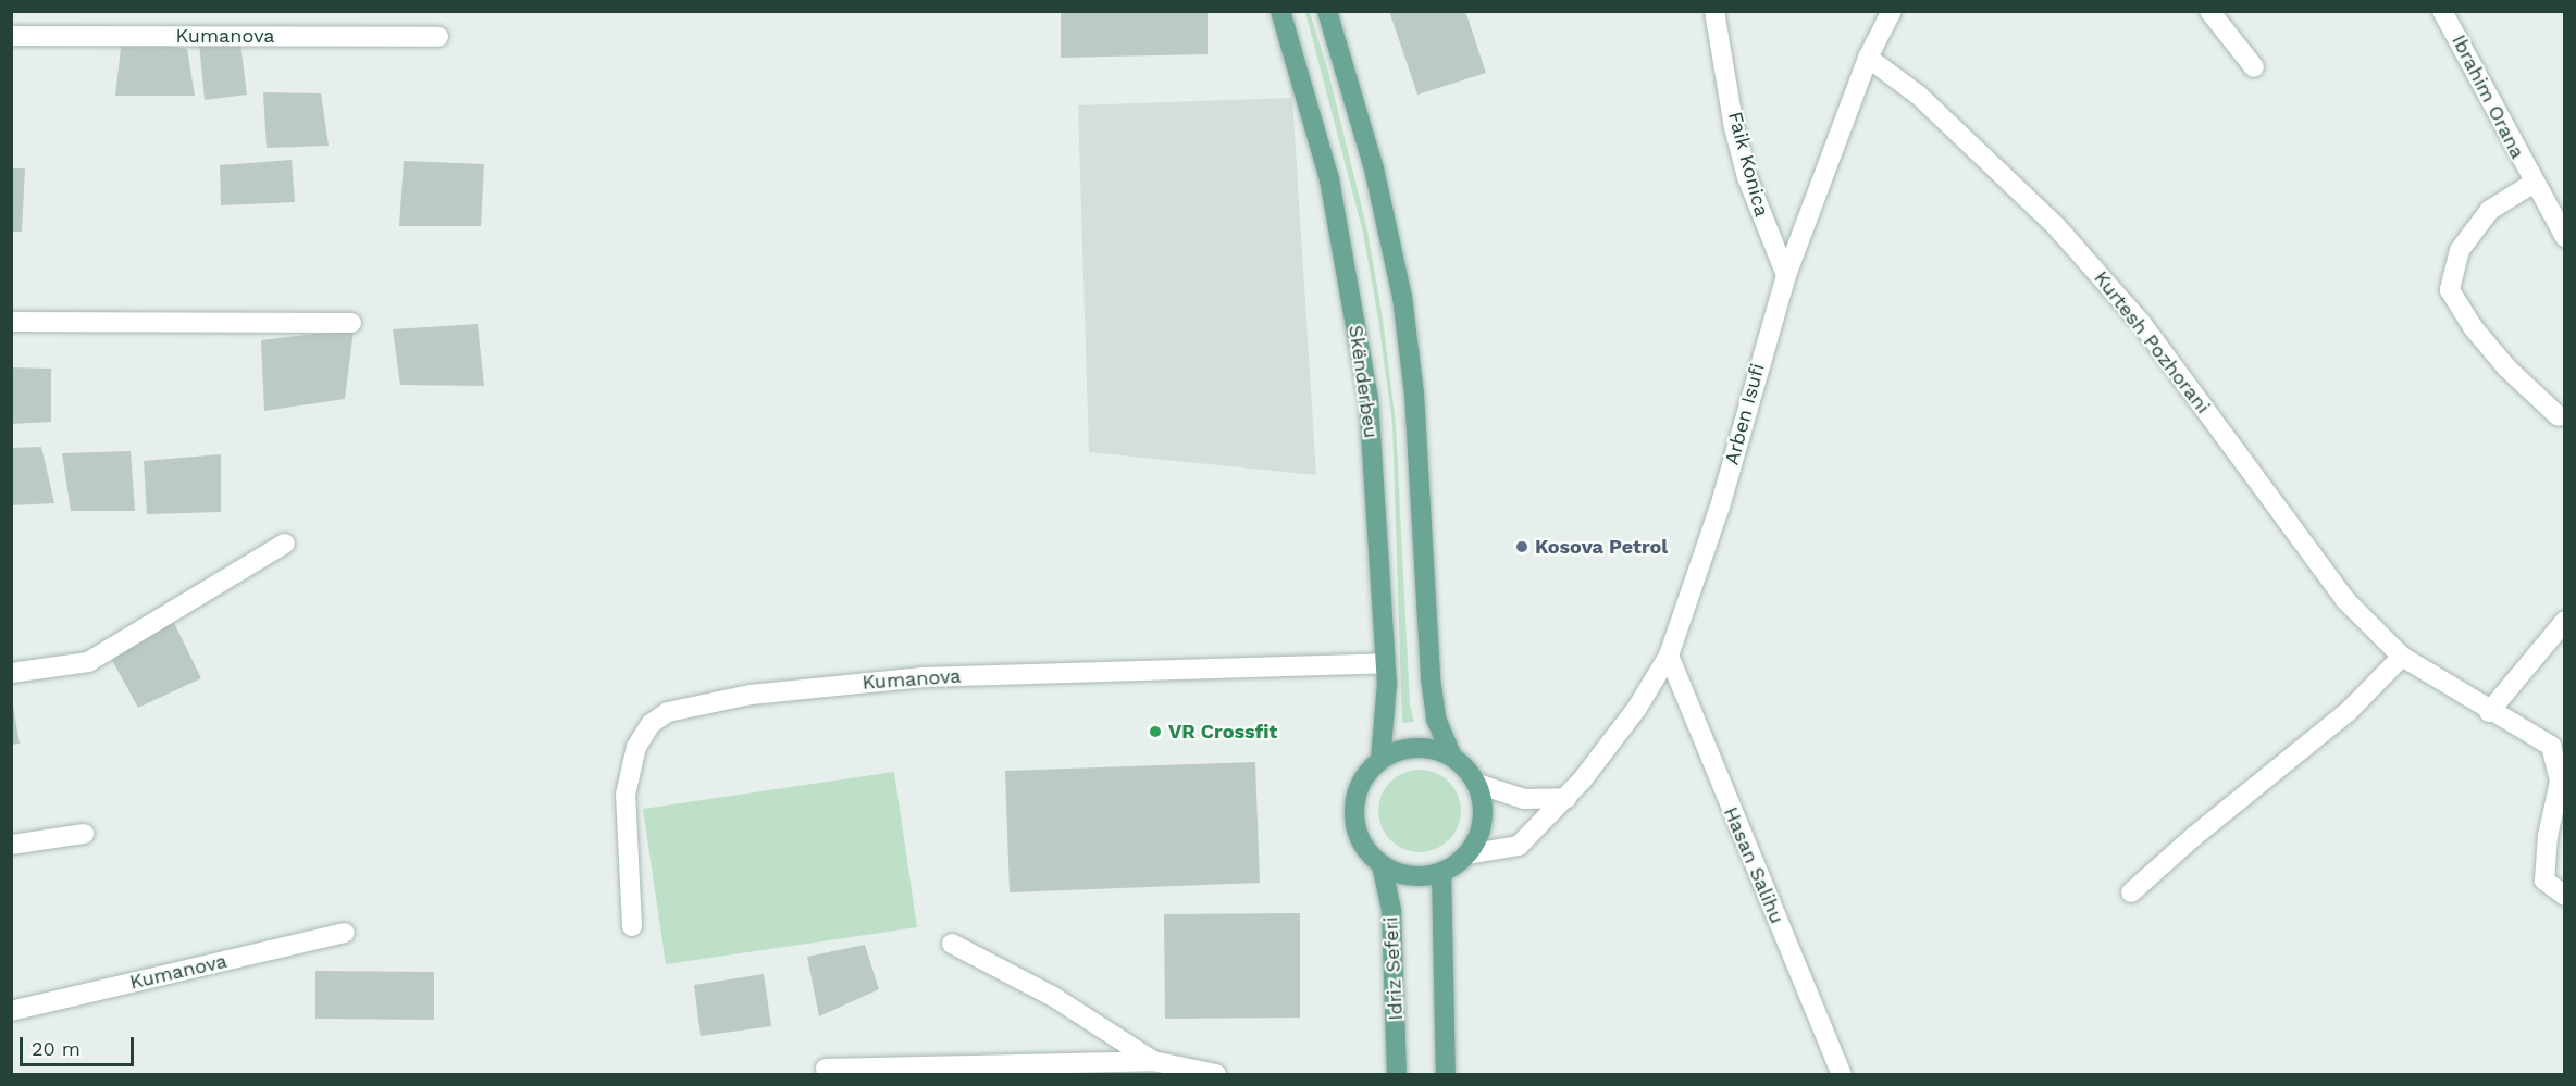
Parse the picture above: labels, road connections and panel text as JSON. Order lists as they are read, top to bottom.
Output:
{
  "streets": {
    "main road": ["Skënderbeu", "Idriz Seferi"],
    "street": [
      "Kumanova",
      "Ibrahim Orana",
      "Faik Konica",
      "Kurtesh Pozhorani",
      "Arben Isufi",
      "Hasan Salihu"
    ]
  },
  "crossings": [
    ["Kumanova", "Skënderbeu"],
    ["Faik Konica", "Arben Isufi"],
    ["Kurtesh Pozhorani", "Arben Isufi"],
    ["Skënderbeu", "Arben Isufi"],
    ["Skënderbeu", "Idriz Seferi"],
    ["Arben Isufi", "Hasan Salihu"],
    ["Arben Isufi", "Idriz Seferi"]
  ],
  "places": ["Kosova Petrol", "VR Crossfit"],
  "scale_bar": "20 m"
}
